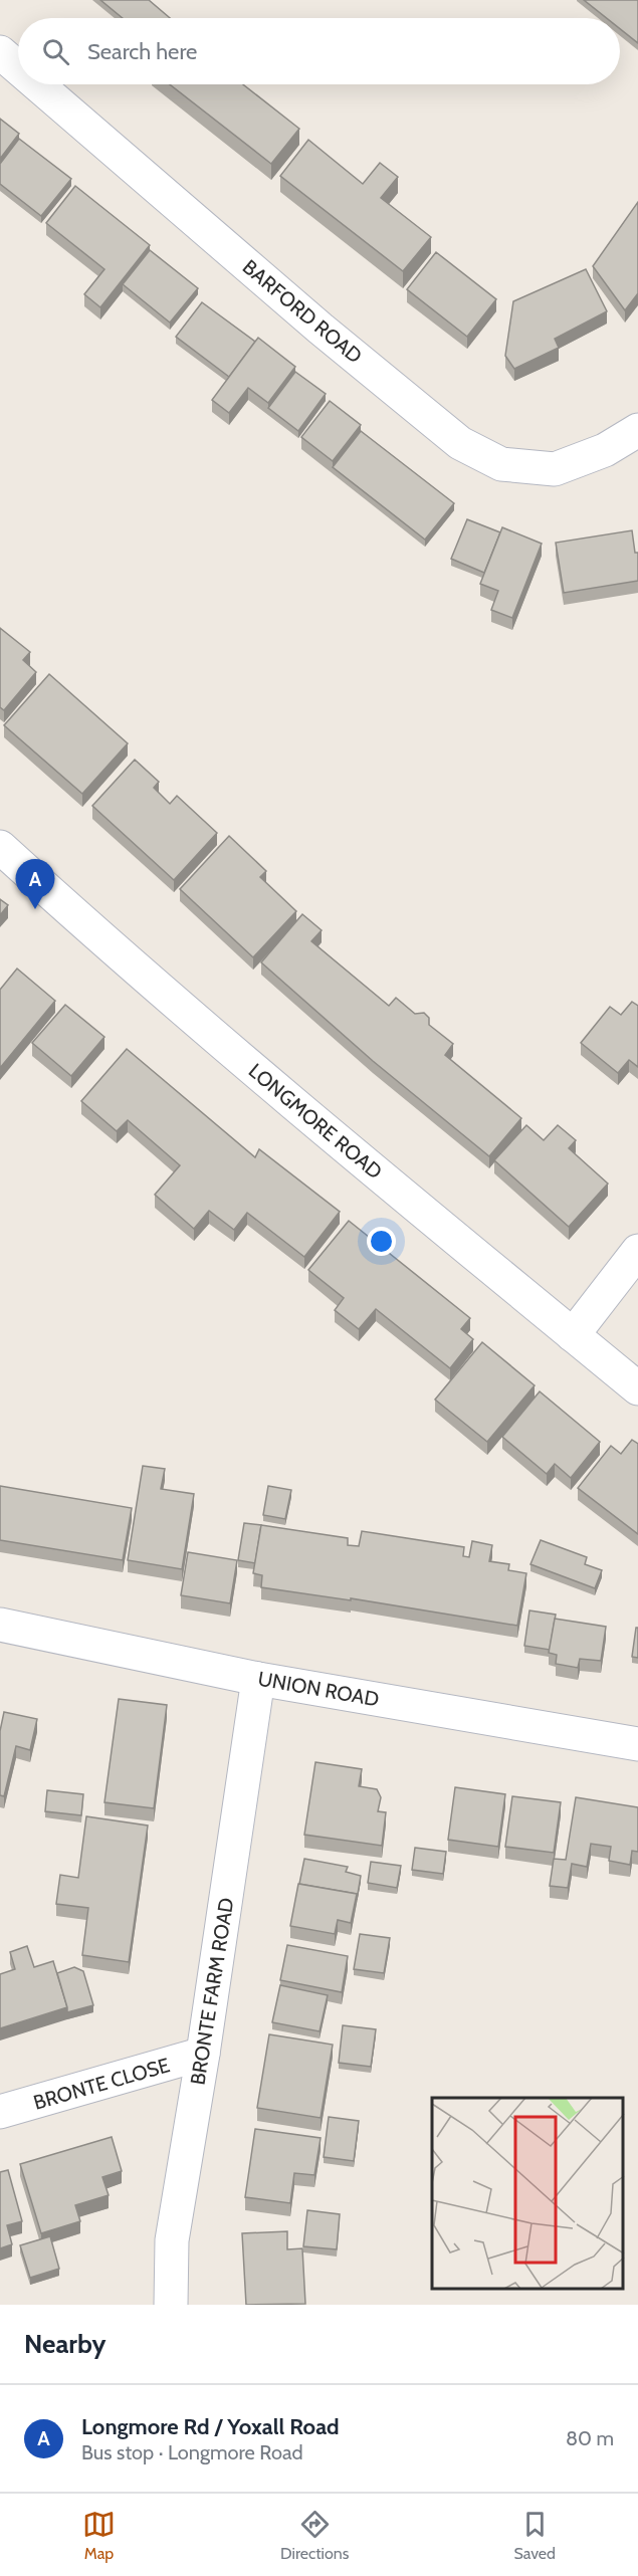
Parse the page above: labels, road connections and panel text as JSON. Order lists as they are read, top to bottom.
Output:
{
  "streets": {
    "street": [
      "BARFORD ROAD",
      "LONGMORE ROAD",
      "UNION ROAD",
      "BRONTE FARM ROAD",
      "BRONTE CLOSE"
    ]
  },
  "crossings": [
    ["UNION ROAD", "BRONTE FARM ROAD"],
    ["BRONTE FARM ROAD", "BRONTE CLOSE"]
  ],
  "page": {
    "search": "Search here",
    "pins": "A",
    "heading": "Nearby",
    "list": [
      {
        "mark": "A",
        "name": "Longmore Rd / Yoxall Road",
        "note": "Bus stop · Longmore Road",
        "value": "80 m"
      }
    ],
    "nav": ["Map", "Directions", "Saved"]
  }
}
